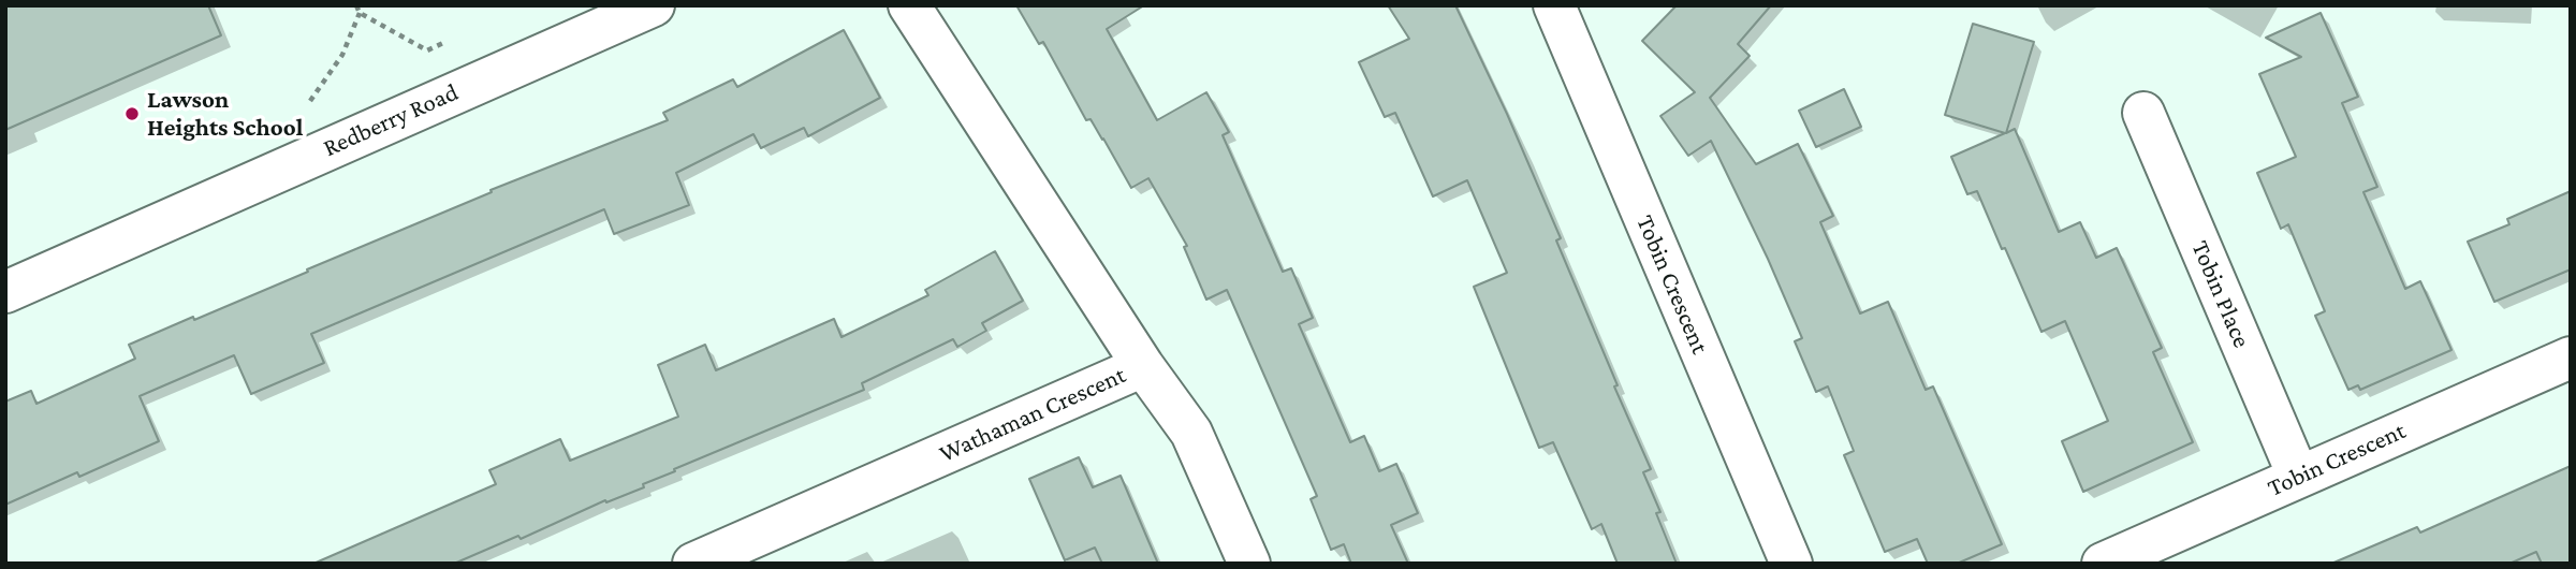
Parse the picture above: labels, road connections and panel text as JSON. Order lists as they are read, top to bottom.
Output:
{
  "streets": {
    "street": [
      "Redberry Road",
      "Tobin Crescent",
      "Tobin Place",
      "Wathaman Crescent"
    ]
  },
  "crossings": [
    ["Tobin Crescent", "Tobin Place"]
  ],
  "places": ["Lawson Heights School"]
}
